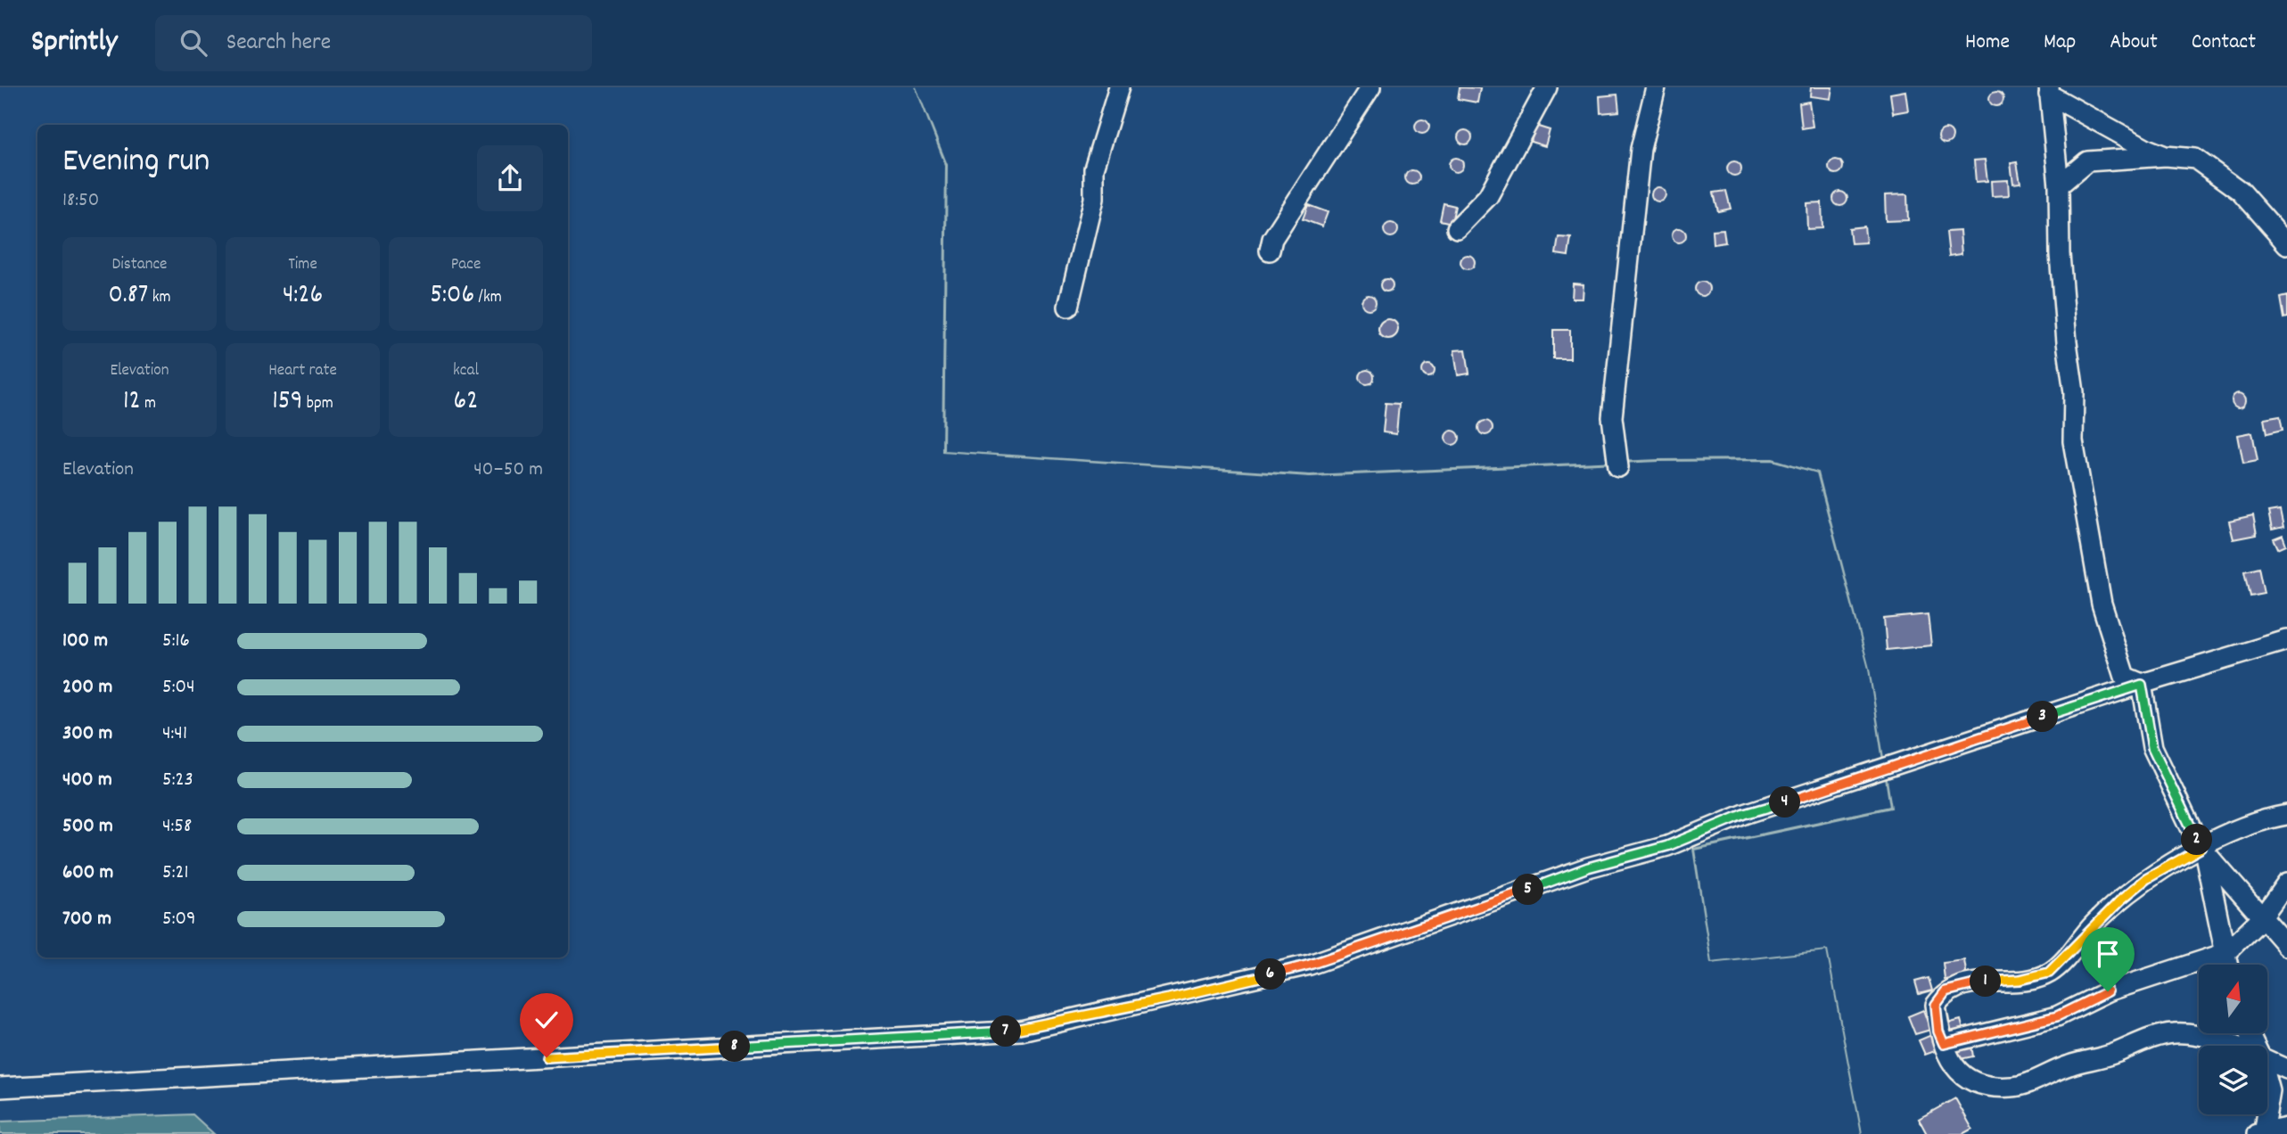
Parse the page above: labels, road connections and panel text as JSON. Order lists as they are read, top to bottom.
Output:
{
  "north": "top",
  "page": {
    "header": "Sprintly",
    "search": "Search here",
    "nav": [
      "Home",
      "Map",
      "About",
      "Contact"
    ],
    "heading": ["Evening run", "18:50"],
    "stats": [
      ["Distance", "0.87 km"],
      ["Time", "4:26"],
      ["Pace", "5:06 /km"],
      ["Elevation", "12 m"],
      ["Heart rate", "159 bpm"],
      ["kcal", "62"]
    ],
    "chart": ["Elevation", "40–50 m"],
    "list": [
      {
        "name": "100 m",
        "note": "5:16"
      },
      {
        "name": "200 m",
        "note": "5:04"
      },
      {
        "name": "300 m",
        "note": "4:41"
      },
      {
        "name": "400 m",
        "note": "5:23"
      },
      {
        "name": "500 m",
        "note": "4:58"
      },
      {
        "name": "600 m",
        "note": "5:21"
      },
      {
        "name": "700 m",
        "note": "5:09"
      }
    ],
    "pins": [
      "3",
      "4",
      "2",
      "5",
      "6",
      "1",
      "7",
      "8"
    ]
  }
}
